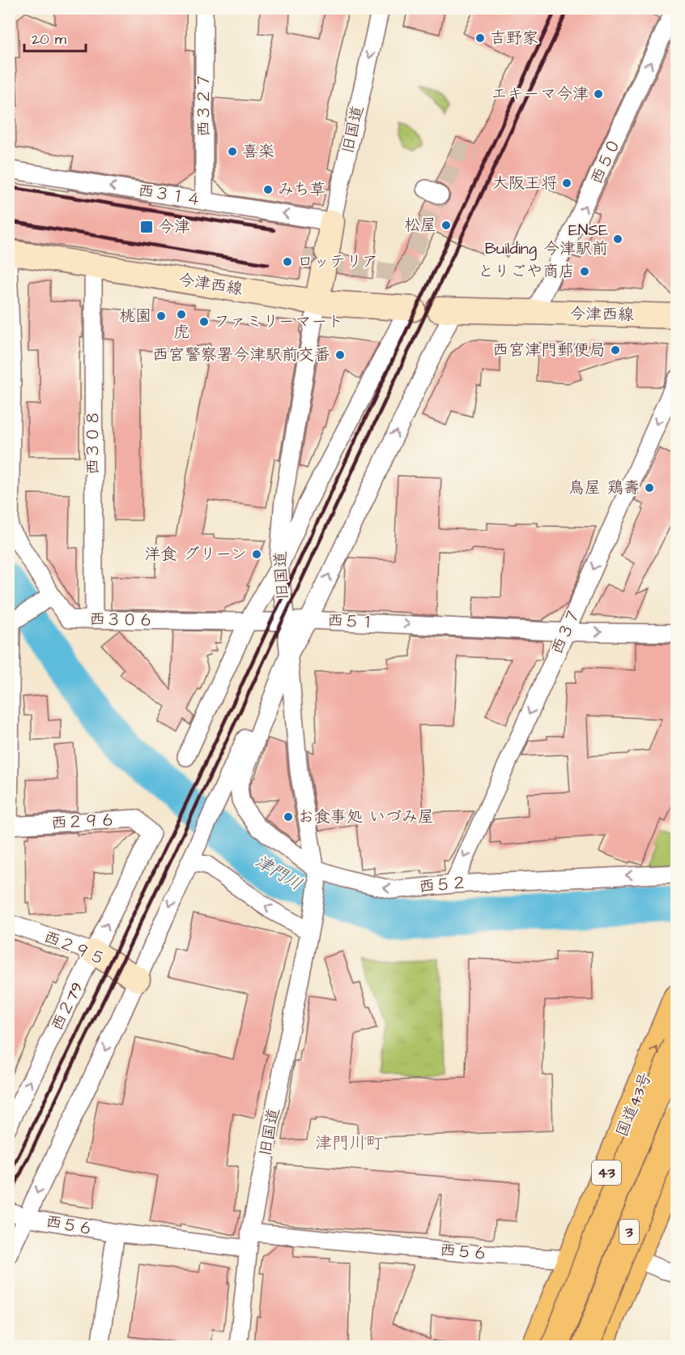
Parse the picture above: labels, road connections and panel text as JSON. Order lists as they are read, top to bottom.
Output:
{
  "streets": {
    "highway": ["国道43号", "43", "3"],
    "street": [
      "西３２７",
      "旧国道",
      "西５０",
      "西３１４",
      "今津西線",
      "西３０８",
      "西３０６",
      "西５１",
      "西３７",
      "西２９６",
      "西５２",
      "西２９５",
      "西２79",
      "西５６"
    ]
  },
  "crossings": [
    ["西３２７", "西３１４"],
    ["旧国道", "西３１４"],
    ["旧国道", "今津西線"],
    ["旧国道", "西３０６"],
    ["旧国道", "西５２"],
    ["旧国道", "西５６"],
    ["西５０", "今津西線"],
    ["今津西線", "西３０８"],
    ["今津西線", "西５１"],
    ["西３０８", "西３０６"],
    ["西３０６", "西５１"],
    ["西５１", "西３７"],
    ["西３７", "西５２"],
    ["西２９６", "西２79"],
    ["西２９５", "西２79"],
    ["国道43号", "西５６"]
  ],
  "one_way": [
    "西５０",
    "西３１４",
    "西５１",
    "西３７",
    "西５２"
  ],
  "districts": ["津門川町"],
  "water": ["津門川"],
  "places": {
    "other": [
      "吉野家",
      "エキーマ今津",
      "喜楽",
      "大阪王将",
      "みち草",
      "松屋",
      "ENSE Building 今津駅前",
      "ロッテリア",
      "とりごや商店",
      "虎",
      "桃園",
      "ファミリーマート",
      "西宮津門郵便局",
      "西宮警察署今津駅前交番",
      "鳥屋 鶏壽",
      "洋食 グリーン",
      "お食事処 いづみ屋"
    ],
    "transit": ["今津"]
  },
  "scale_bar": "20 m"
}
